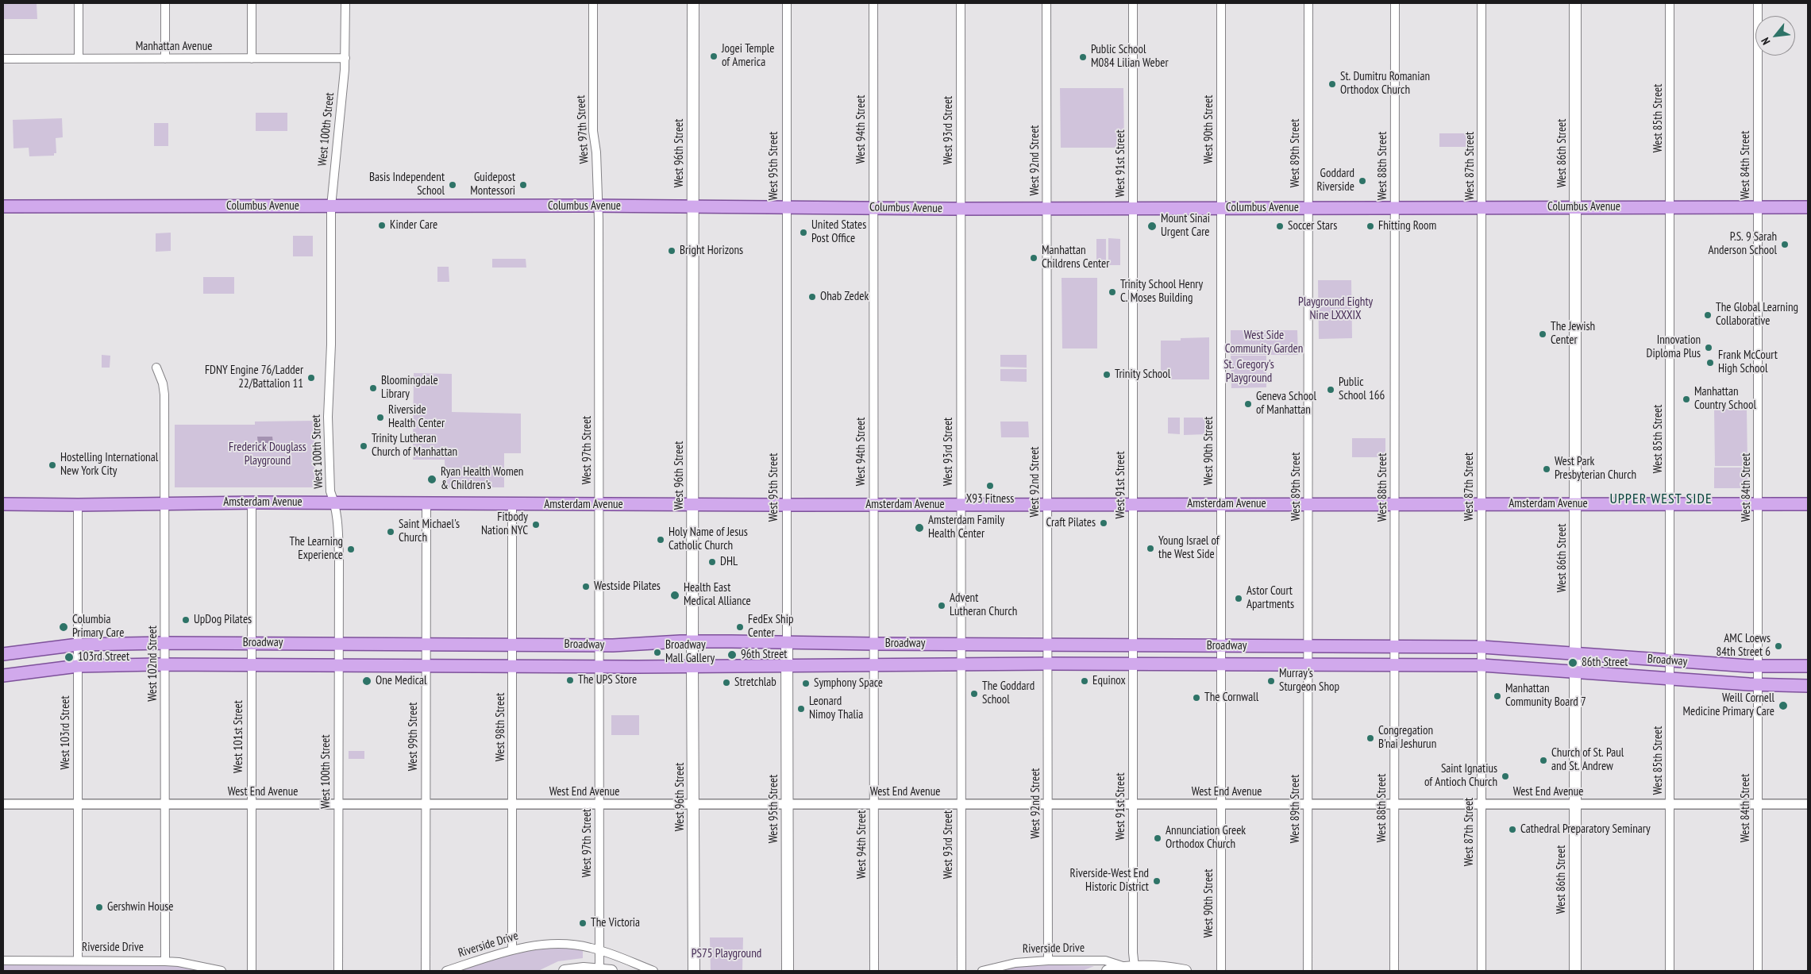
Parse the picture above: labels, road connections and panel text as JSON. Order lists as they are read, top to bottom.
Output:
{
  "streets": {
    "main road": [
      "West 96th Street",
      "West 86th Street",
      "West 95th Street",
      "Columbus Avenue",
      "Amsterdam Avenue",
      "Broadway",
      "Riverside Drive"
    ],
    "street": [
      "Manhattan Avenue",
      "West 85th Street",
      "West 100th Street",
      "West 97th Street",
      "West 94th Street",
      "West 90th Street",
      "West 93rd Street",
      "West 89th Street",
      "West 92nd Street",
      "West 91st Street",
      "West 84th Street",
      "West 88th Street",
      "West 87th Street",
      "West 102nd Street",
      "West 98th Street",
      "West 103rd Street",
      "West 101st Street",
      "West 99th Street",
      "West End Avenue"
    ]
  },
  "crossings": [
    ["Manhattan Avenue", "West 100th Street"],
    ["West 85th Street", "Columbus Avenue"],
    ["West 85th Street", "Amsterdam Avenue"],
    ["West 85th Street", "Broadway"],
    ["West 85th Street", "West End Avenue"],
    ["West 100th Street", "Columbus Avenue"],
    ["West 100th Street", "Amsterdam Avenue"],
    ["West 100th Street", "Broadway"],
    ["West 100th Street", "West End Avenue"],
    ["West 97th Street", "Columbus Avenue"],
    ["West 97th Street", "Amsterdam Avenue"],
    ["West 97th Street", "Broadway"],
    ["West 97th Street", "West End Avenue"],
    ["West 97th Street", "Riverside Drive"],
    ["West 94th Street", "Columbus Avenue"],
    ["West 94th Street", "Amsterdam Avenue"],
    ["West 94th Street", "Broadway"],
    ["West 94th Street", "West End Avenue"],
    ["West 90th Street", "Columbus Avenue"],
    ["West 90th Street", "Amsterdam Avenue"],
    ["West 90th Street", "Broadway"],
    ["West 90th Street", "West End Avenue"],
    ["West 93rd Street", "Columbus Avenue"],
    ["West 93rd Street", "Amsterdam Avenue"],
    ["West 93rd Street", "Broadway"],
    ["West 93rd Street", "West End Avenue"],
    ["West 96th Street", "Columbus Avenue"],
    ["West 96th Street", "Amsterdam Avenue"],
    ["West 96th Street", "Broadway"],
    ["West 96th Street", "West End Avenue"],
    ["West 89th Street", "Columbus Avenue"],
    ["West 89th Street", "Amsterdam Avenue"],
    ["West 89th Street", "Broadway"],
    ["West 89th Street", "West End Avenue"],
    ["West 86th Street", "Columbus Avenue"],
    ["West 86th Street", "Amsterdam Avenue"],
    ["West 86th Street", "Broadway"],
    ["West 86th Street", "West End Avenue"],
    ["West 92nd Street", "Columbus Avenue"],
    ["West 92nd Street", "Amsterdam Avenue"],
    ["West 92nd Street", "Broadway"],
    ["West 92nd Street", "West End Avenue"],
    ["West 92nd Street", "Riverside Drive"],
    ["West 91st Street", "Columbus Avenue"],
    ["West 91st Street", "Amsterdam Avenue"],
    ["West 91st Street", "Broadway"],
    ["West 91st Street", "West End Avenue"],
    ["West 91st Street", "Riverside Drive"],
    ["West 84th Street", "Columbus Avenue"],
    ["West 84th Street", "Amsterdam Avenue"],
    ["West 84th Street", "Broadway"],
    ["West 84th Street", "West End Avenue"],
    ["West 95th Street", "Columbus Avenue"],
    ["West 95th Street", "Amsterdam Avenue"],
    ["West 95th Street", "Broadway"],
    ["West 95th Street", "West End Avenue"],
    ["West 88th Street", "Columbus Avenue"],
    ["West 88th Street", "Amsterdam Avenue"],
    ["West 88th Street", "Broadway"],
    ["West 88th Street", "West End Avenue"],
    ["West 87th Street", "Columbus Avenue"],
    ["West 87th Street", "Amsterdam Avenue"],
    ["West 87th Street", "Broadway"],
    ["West 87th Street", "West End Avenue"],
    ["Amsterdam Avenue", "West 102nd Street"],
    ["Amsterdam Avenue", "West 98th Street"],
    ["Amsterdam Avenue", "West 103rd Street"],
    ["Amsterdam Avenue", "West 101st Street"],
    ["Amsterdam Avenue", "West 99th Street"],
    ["Broadway", "West 102nd Street"],
    ["Broadway", "West 98th Street"],
    ["Broadway", "West 103rd Street"],
    ["Broadway", "West 101st Street"],
    ["Broadway", "West 99th Street"],
    ["West 102nd Street", "West End Avenue"],
    ["West 102nd Street", "Riverside Drive"],
    ["West 98th Street", "West End Avenue"],
    ["West 98th Street", "Riverside Drive"],
    ["West 103rd Street", "West End Avenue"],
    ["West 103rd Street", "Riverside Drive"],
    ["West 101st Street", "West End Avenue"],
    ["West 99th Street", "West End Avenue"]
  ],
  "districts": ["UPPER WEST SIDE"],
  "parks": [
    "Playground Eighty Nine LXXXIX",
    "West Side Community Garden",
    "St. Gregory's Playground",
    "Frederick Douglass Playground",
    "PS75 Playground"
  ],
  "places": [
    "Jogei Temple of America",
    "Public School M084 Lilian Weber",
    "St. Dumitru Romanian Orthodox Church",
    "Goddard Riverside",
    "Basis Independent School",
    "Guidepost Montessori",
    "Kinder Care",
    "Mount Sinai Urgent Care",
    "Soccer Stars",
    "Fhitting Room",
    "United States Post Office",
    "P.S. 9 Sarah Anderson School",
    "Bright Horizons",
    "Manhattan Childrens Center",
    "Trinity School Henry C. Moses Building",
    "Ohab Zedek",
    "The Global Learning Collaborative",
    "The Jewish Center",
    "Innovation Diploma Plus",
    "Frank McCourt High School",
    "Trinity School",
    "FDNY Engine 76/Ladder 22/Battalion 11",
    "Bloomingdale Library",
    "Public School 166",
    "Manhattan Country School",
    "Geneva School of Manhattan",
    "Riverside Health Center",
    "Trinity Lutheran Church of Manhattan",
    "Hostelling International New York City",
    "West Park Presbyterian Church",
    "Ryan Health Women & Children's",
    "X93 Fitness",
    "Craft Pilates",
    "Fitbody Nation NYC",
    "Amsterdam Family Health Center",
    "Saint Michael's Church",
    "Holy Name of Jesus Catholic Church",
    "Young Israel of the West Side",
    "The Learning Experience",
    "DHL",
    "Westside Pilates",
    "Health East Medical Alliance",
    "Astor Court Apartments",
    "Advent Lutheran Church",
    "UpDog Pilates",
    "Columbia Primary Care",
    "FedEx Ship Center",
    "AMC Loews 84th Street 6",
    "Broadway Mall Gallery",
    "96th Street",
    "103rd Street",
    "86th Street",
    "The UPS Store",
    "One Medical",
    "Equinox",
    "Murray's Sturgeon Shop",
    "Stretchlab",
    "Symphony Space",
    "The Goddard School",
    "Manhattan Community Board 7",
    "The Cornwall",
    "Weill Cornell Medicine Primary Care",
    "Leonard Nimoy Thalia",
    "Congregation B'nai Jeshurun",
    "Church of St. Paul and St. Andrew",
    "Saint Ignatius of Antioch Church",
    "Cathedral Preparatory Seminary",
    "Annunciation Greek Orthodox Church",
    "Riverside-West End Historic District",
    "Gershwin House",
    "The Victoria"
  ],
  "north": "bottom left"
}
